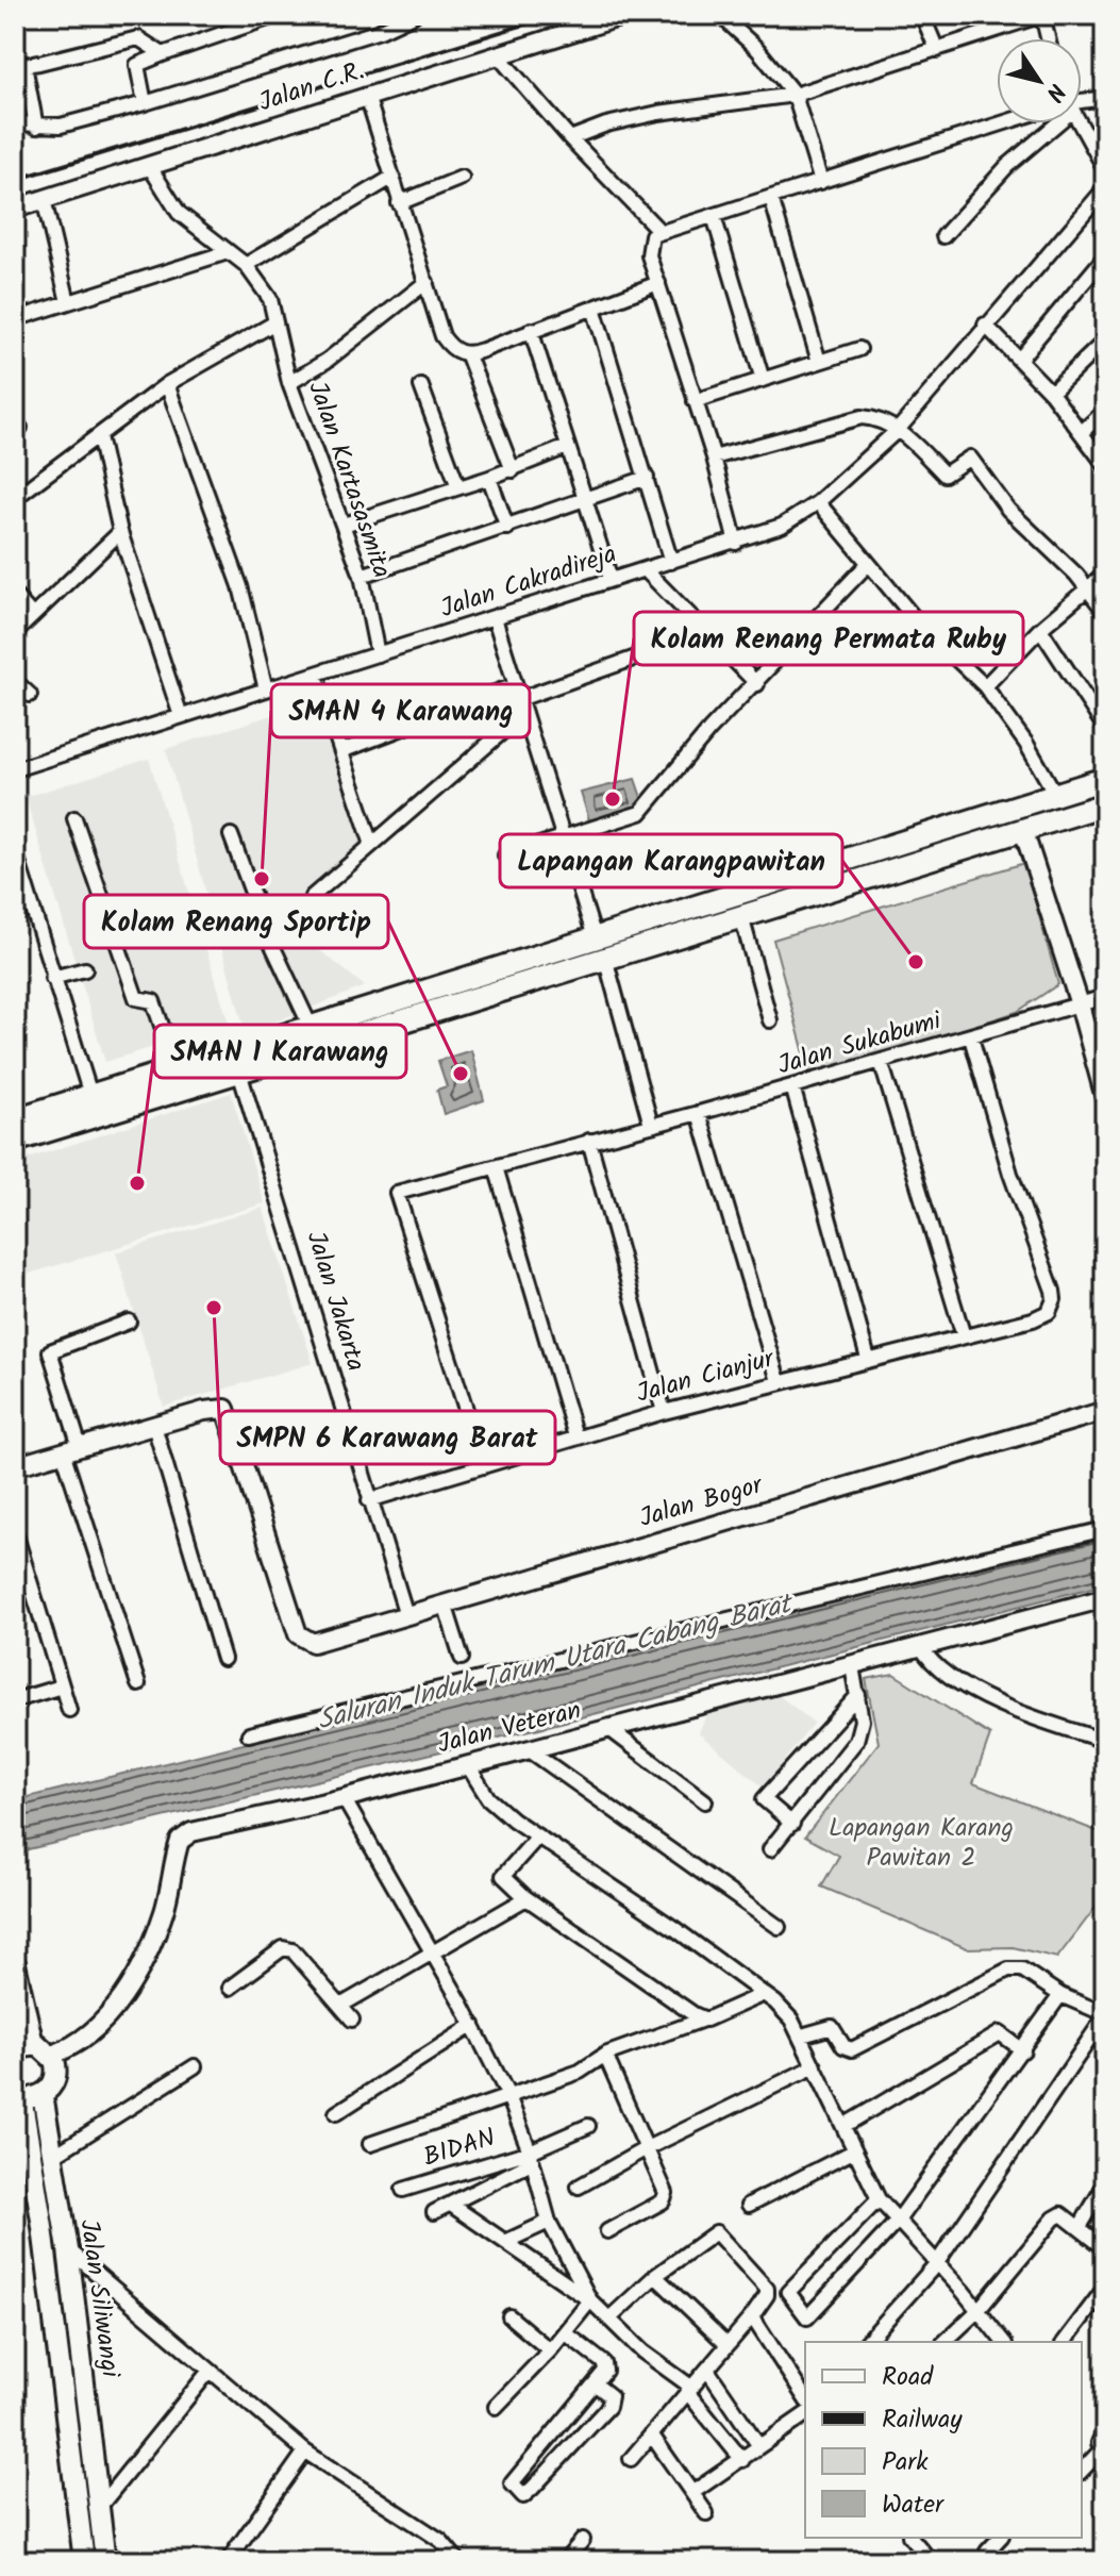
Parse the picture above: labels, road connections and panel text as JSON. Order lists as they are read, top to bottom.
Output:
{
  "streets": {
    "main road": ["Jalan Siliwangi"],
    "street": [
      "Jalan C.R.",
      "Jalan Kartasasmita",
      "Jalan Cakradireja",
      "Jalan Sukabumi",
      "Jalan Jakarta",
      "Jalan Cianjur",
      "Jalan Bogor",
      "Jalan Veteran",
      "BIDAN"
    ]
  },
  "crossings": [
    ["Jalan C.R.", "Jalan Kartasasmita"],
    ["Jalan Kartasasmita", "Jalan Cakradireja"],
    ["Jalan Sukabumi", "Jalan Cianjur"],
    ["Jalan Jakarta", "Jalan Cianjur"],
    ["Jalan Jakarta", "Jalan Bogor"]
  ],
  "water": ["Saluran Induk Tarum Utara Cabang Barat"],
  "parks": ["Lapangan Karang Pawitan 2"],
  "places": [
    "Kolam Renang Permata Ruby",
    "SMAN 4 Karawang",
    "Lapangan Karangpawitan",
    "Kolam Renang Sportip",
    "SMAN 1 Karawang",
    "SMPN 6 Karawang Barat"
  ],
  "legend": [
    "Road",
    "Railway",
    "Park",
    "Water"
  ],
  "north": "bottom right"
}
